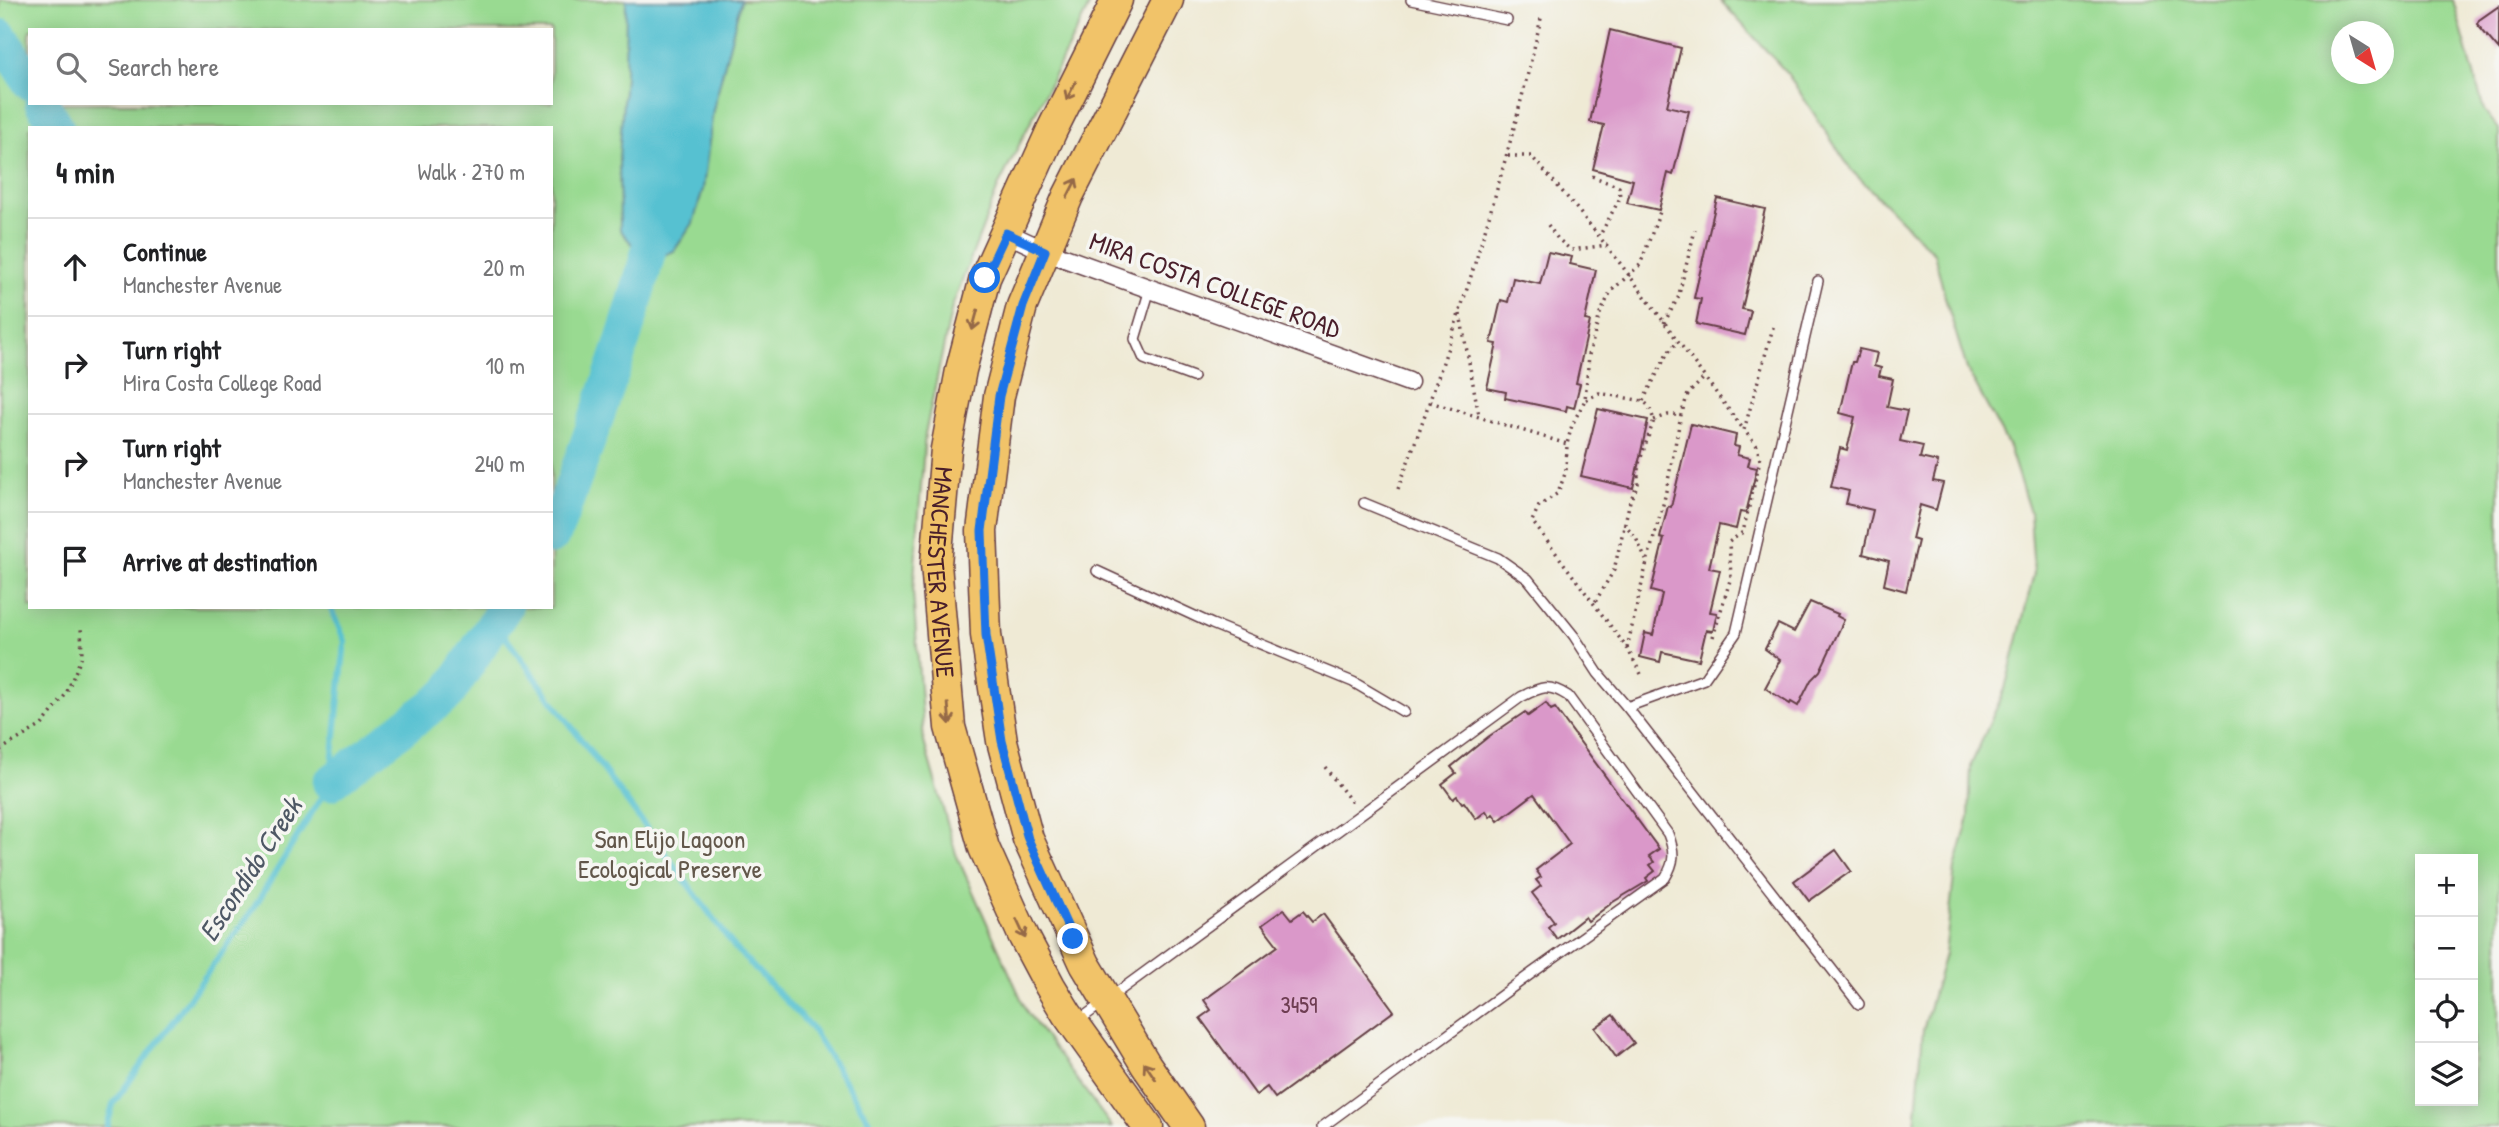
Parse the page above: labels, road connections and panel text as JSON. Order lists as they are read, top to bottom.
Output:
{
  "streets": {
    "main road": ["MANCHESTER AVENUE"],
    "street": ["MIRA COSTA COLLEGE ROAD"]
  },
  "crossings": [
    ["MIRA COSTA COLLEGE ROAD", "MANCHESTER AVENUE"]
  ],
  "water": ["Escondido Creek"],
  "parks": ["San Elijo Lagoon Ecological Preserve"],
  "house_numbers": ["3459"],
  "north": "bottom right",
  "page": {
    "search": "Search here",
    "heading": ["4 min", "Walk · 270 m"],
    "list": [
      ["Continue", "Manchester Avenue", "20 m"],
      ["Turn right", "Mira Costa College Road", "10 m"],
      ["Turn right", "Manchester Avenue", "240 m"],
      "Arrive at destination"
    ],
    "map_buttons": ["+", "−"]
  }
}
